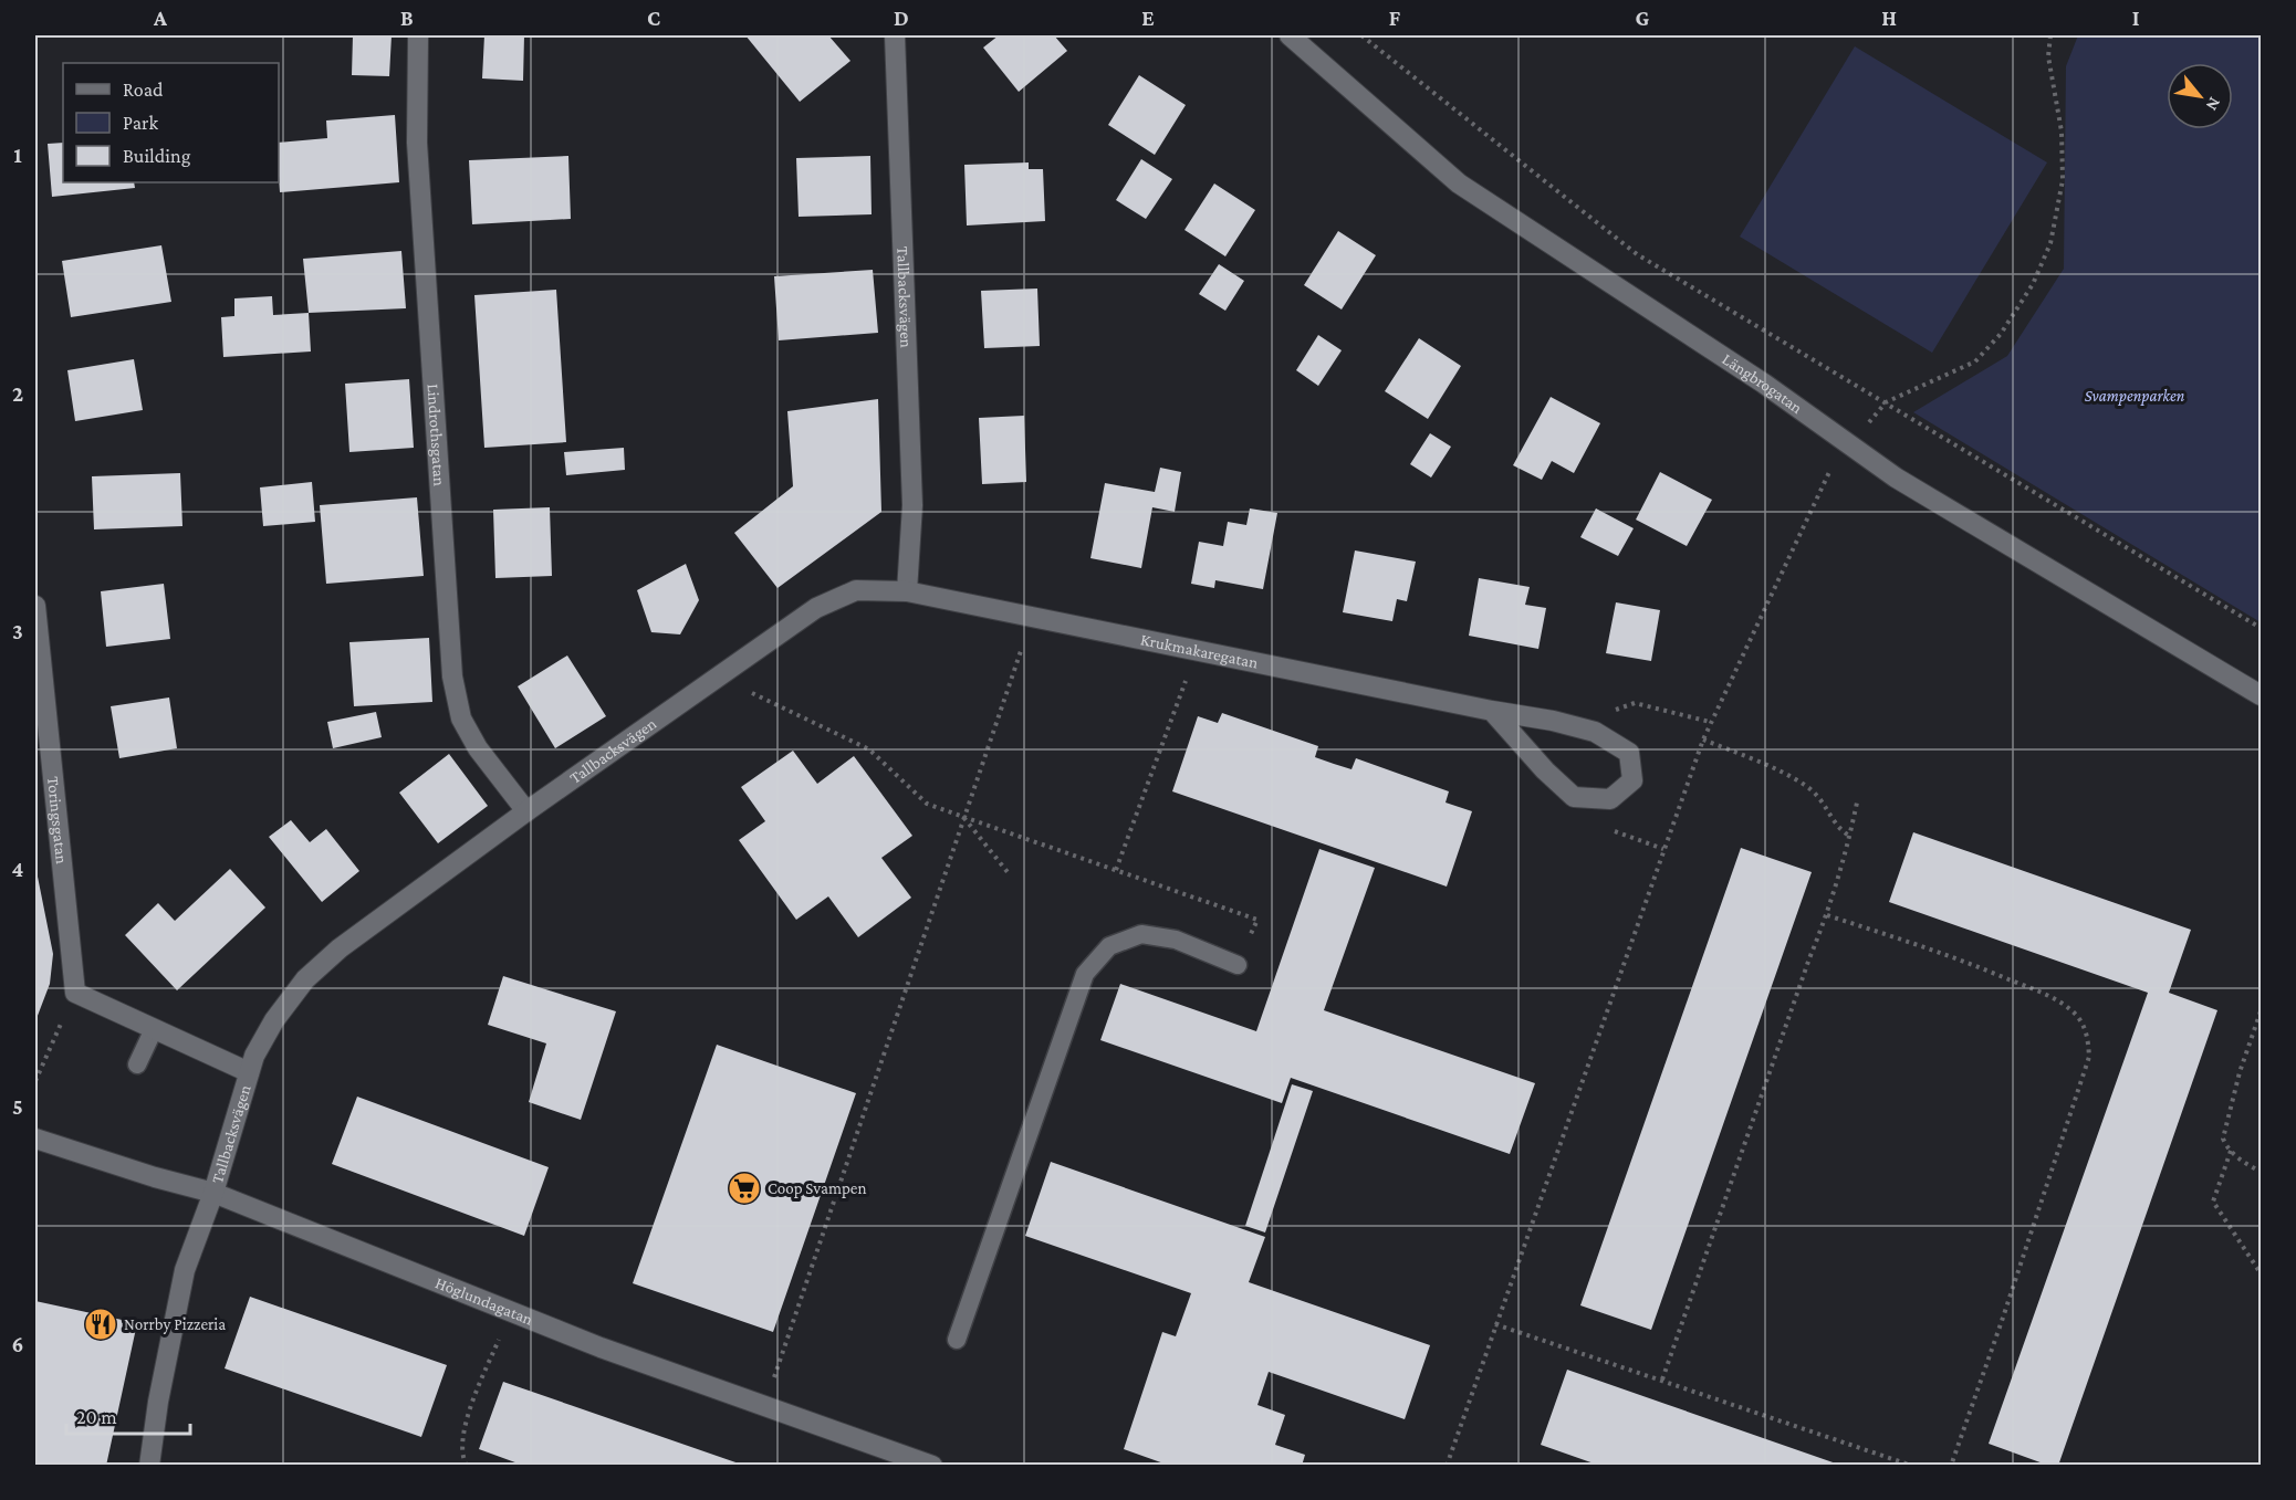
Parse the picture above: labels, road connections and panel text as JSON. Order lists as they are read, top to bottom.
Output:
{
  "streets": {
    "street": [
      "Tallbacksvägen",
      "Längbrogatan",
      "Lindrothsgatan",
      "Krukmakaregatan",
      "Toringsgatan",
      "Höglundagatan"
    ]
  },
  "crossings": [
    ["Tallbacksvägen", "Lindrothsgatan"],
    ["Tallbacksvägen", "Krukmakaregatan"],
    ["Tallbacksvägen", "Höglundagatan"]
  ],
  "parks": ["Svampenparken"],
  "places": {
    "supermarket": ["Coop Svampen"],
    "restaurant": ["Norrby Pizzeria"]
  },
  "legend": ["Road", "Park", "Building"],
  "scale_bar": "20 m",
  "north": "bottom right",
  "grid": {
    "columns": [
      "A",
      "B",
      "C",
      "D",
      "E",
      "F",
      "G",
      "H",
      "I"
    ],
    "rows": [
      "1",
      "2",
      "3",
      "4",
      "5",
      "6"
    ]
  }
}
